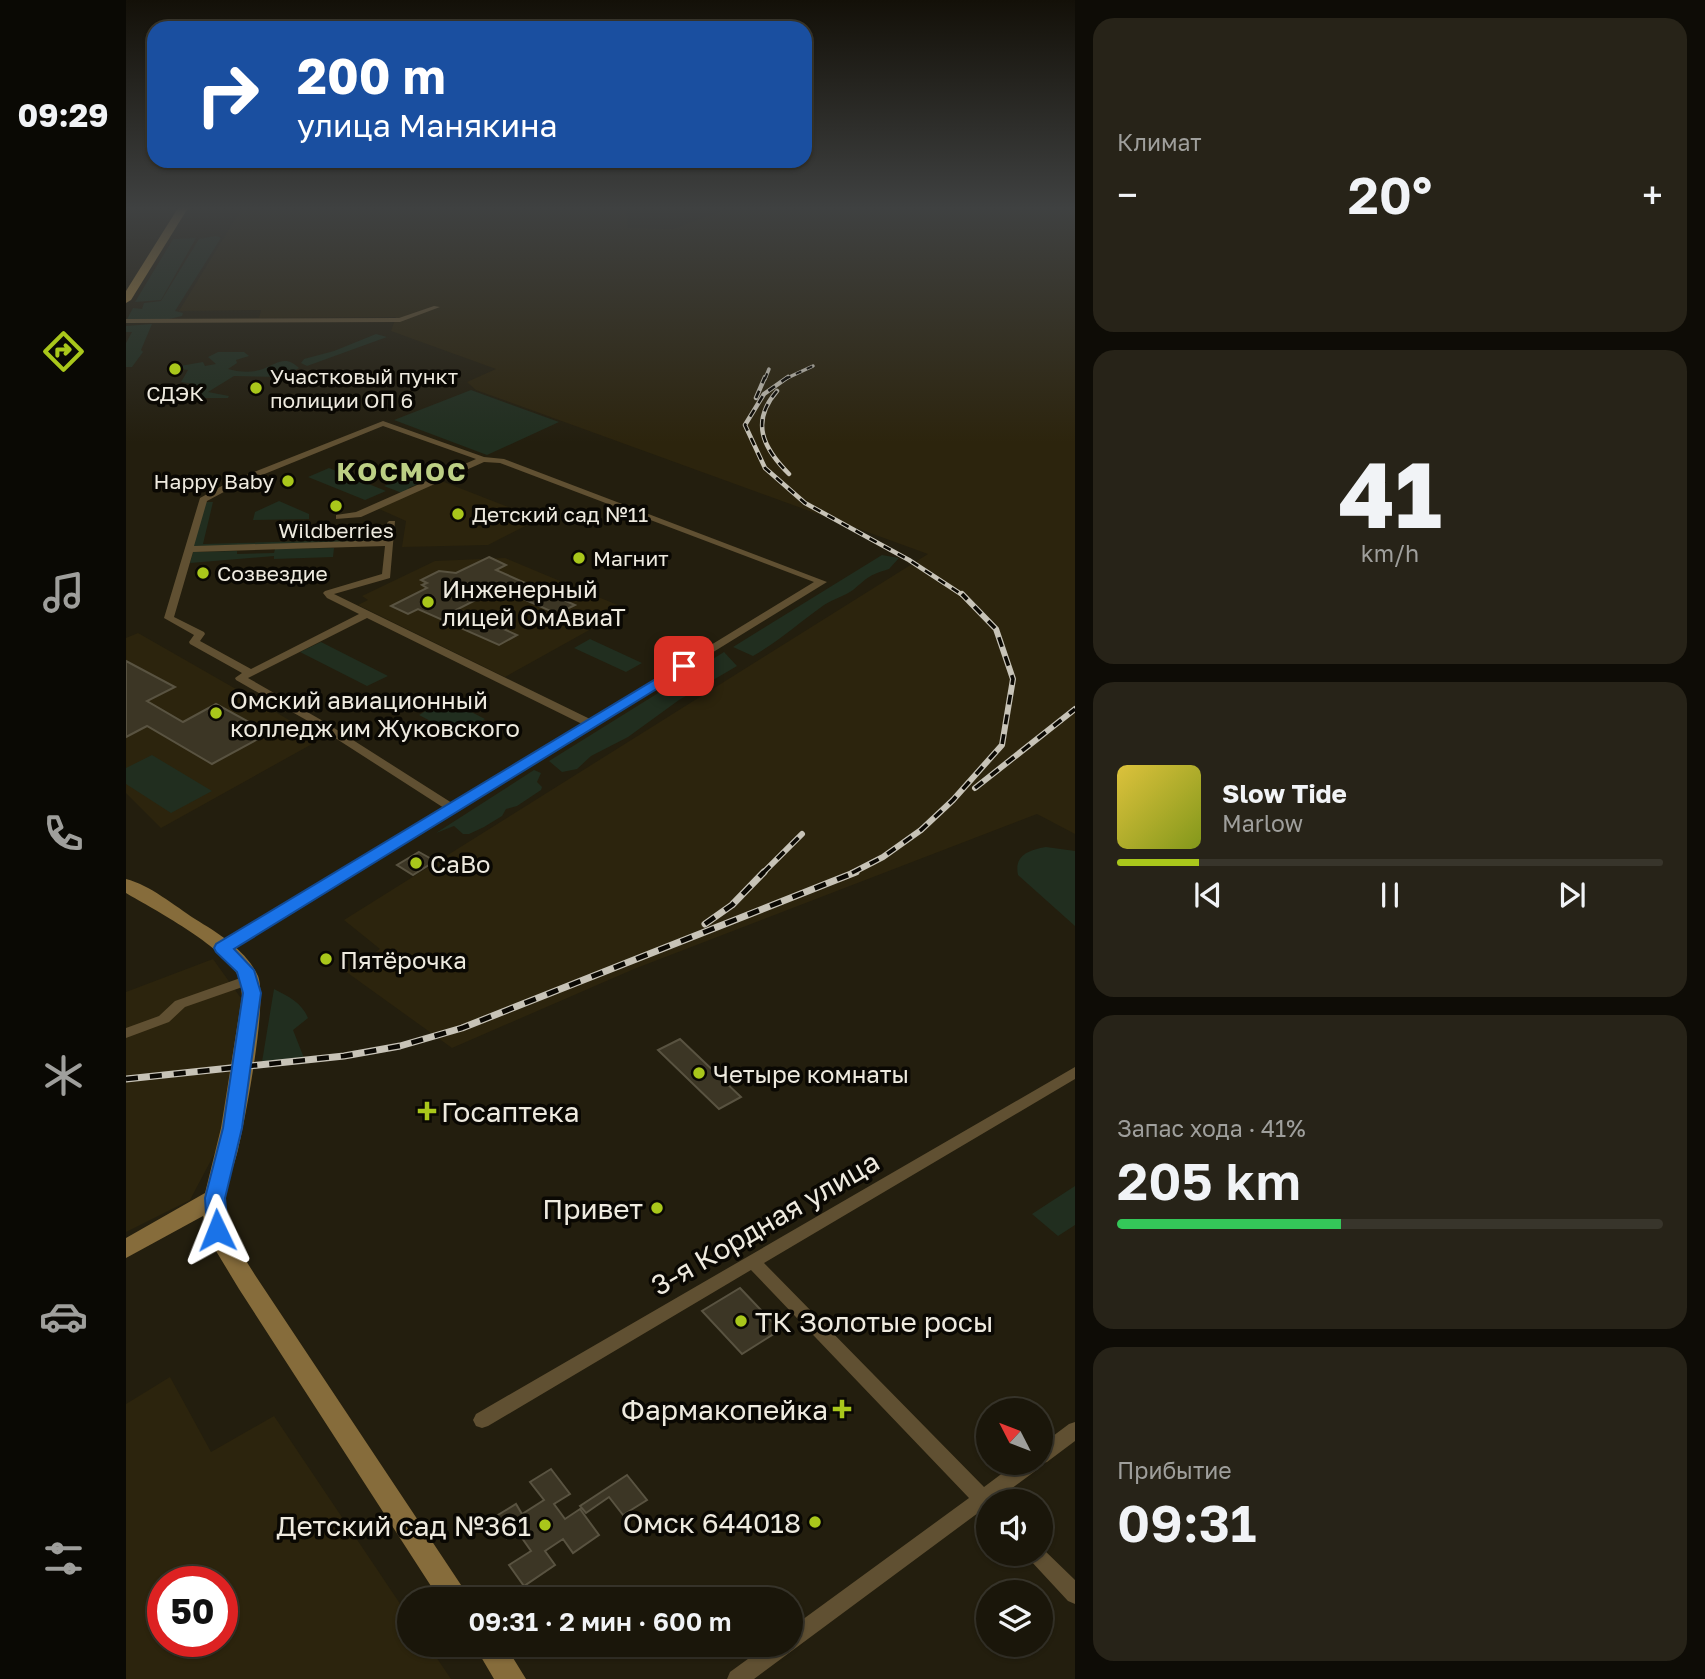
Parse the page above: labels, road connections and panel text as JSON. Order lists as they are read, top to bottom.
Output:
{
  "streets": {
    "street": ["3-я Кордная улица"]
  },
  "districts": ["КОСМОС"],
  "places": {
    "other": [
      "СДЭК",
      "Участковый пункт полиции ОП 6",
      "Happy Baby",
      "Wildberries",
      "Детский сад №11",
      "Магнит",
      "Созвездие",
      "Инженерный лицей ОмАвиаТ",
      "Омский авиационный колледж им Жуковского",
      "СаВо",
      "Пятёрочка",
      "Четыре комнаты",
      "Привет",
      "ТК Золотые росы",
      "Омск 644018",
      "Детский сад №361"
    ],
    "health": ["Госаптека", "Фармакопейка"]
  },
  "north": "top left",
  "page": {
    "tabs": "09:29",
    "tile": [
      "Климат",
      ["41", "km/h"],
      ["Запас хода · 41%", "205 km"],
      ["Прибытие", "09:31"]
    ],
    "turn": ["200 m", "улица Манякина"],
    "heat": ["−", "20°", "+"],
    "song": ["Slow Tide", "Marlow"],
    "limit": "50",
    "trip": "09:31 · 2 мин · 600 m"
  }
}
